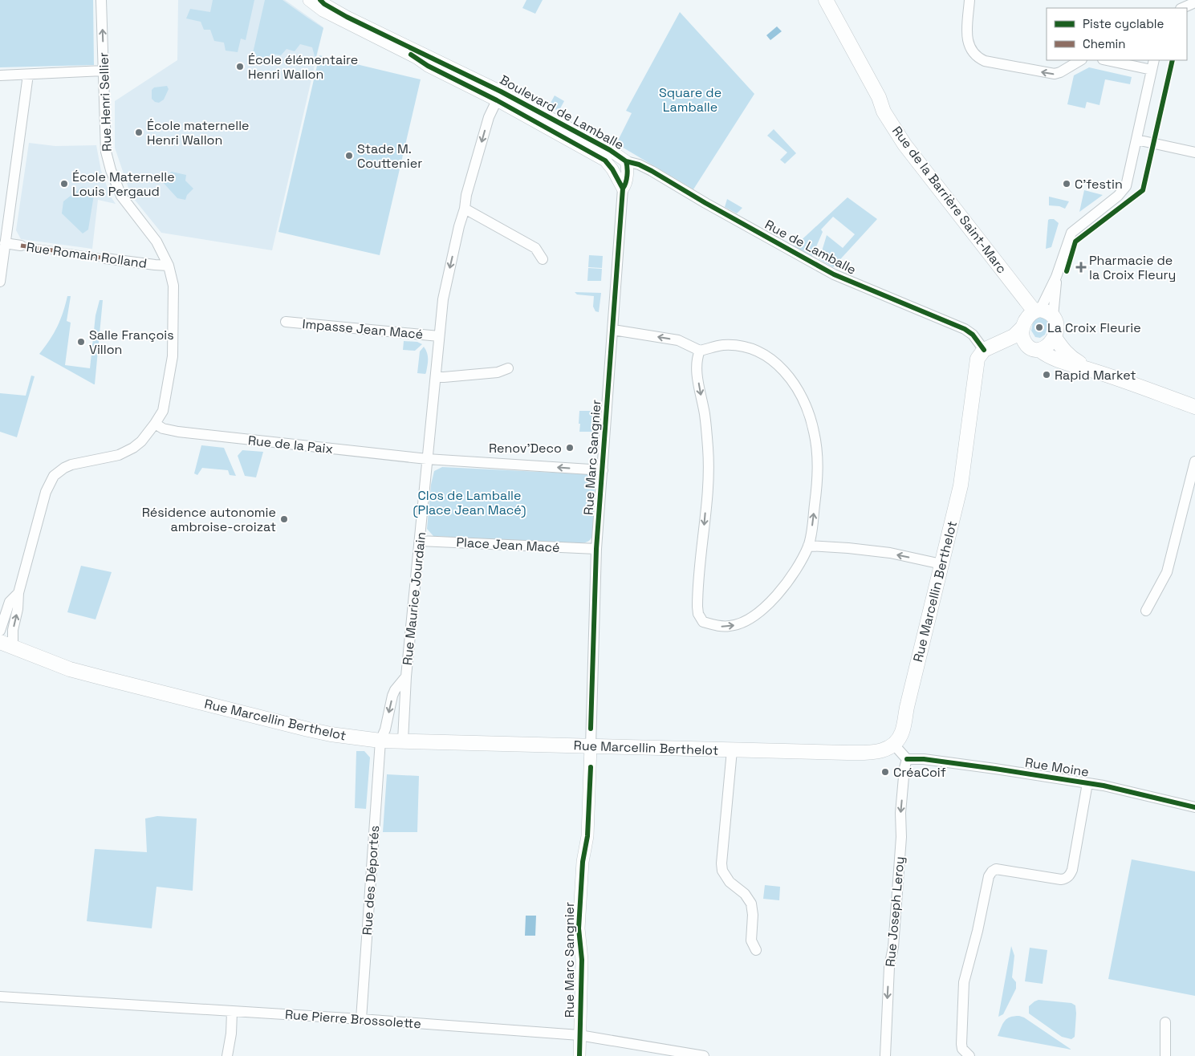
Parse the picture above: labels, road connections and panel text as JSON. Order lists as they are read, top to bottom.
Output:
{
  "streets": {
    "main road": ["Rue de la Barrière Saint-Marc", "Rue Marcellin Berthelot"],
    "street": [
      "Rue Henri Sellier",
      "Boulevard de Lamballe",
      "Rue de Lamballe",
      "Rue Romain Rolland",
      "Impasse Jean Macé",
      "Rue de la Paix",
      "Rue Marc Sangnier",
      "Place Jean Macé",
      "Rue Maurice Jourdain",
      "Rue Moine",
      "Rue des Déportés",
      "Rue Joseph Leroy",
      "Rue Pierre Brossolette"
    ]
  },
  "crossings": [
    ["Rue Henri Sellier", "Rue Romain Rolland"],
    ["Rue Henri Sellier", "Rue de la Paix"],
    ["Rue Henri Sellier", "Rue Marcellin Berthelot"],
    ["Boulevard de Lamballe", "Rue de Lamballe"],
    ["Boulevard de Lamballe", "Rue Marc Sangnier"],
    ["Boulevard de Lamballe", "Rue Maurice Jourdain"],
    ["Rue de Lamballe", "Rue Marcellin Berthelot"],
    ["Impasse Jean Macé", "Rue Maurice Jourdain"],
    ["Rue de la Paix", "Rue Maurice Jourdain"],
    ["Rue Marc Sangnier", "Place Jean Macé"],
    ["Rue Marc Sangnier", "Rue Marcellin Berthelot"],
    ["Rue Marc Sangnier", "Rue Pierre Brossolette"],
    ["Place Jean Macé", "Rue Maurice Jourdain"],
    ["Rue Marcellin Berthelot", "Rue Maurice Jourdain"],
    ["Rue Marcellin Berthelot", "Rue des Déportés"],
    ["Rue Maurice Jourdain", "Rue des Déportés"],
    ["Rue Moine", "Rue Joseph Leroy"],
    ["Rue des Déportés", "Rue Pierre Brossolette"]
  ],
  "one_way": ["Rue Maurice Jourdain", "Rue Joseph Leroy"],
  "parks": ["Square de Lamballe", "Clos de Lamballe (Place Jean Macé)"],
  "places": {
    "other": [
      "École élémentaire Henri Wallon",
      "École maternelle Henri Wallon",
      "Stade M. Couttenier",
      "École Maternelle Louis Pergaud",
      "C'festin",
      "La Croix Fleurie",
      "Salle François Villon",
      "Rapid Market",
      "Renov'Deco",
      "Résidence autonomie ambroise-croizat",
      "CréaCoif"
    ],
    "health": ["Pharmacie de la Croix Fleury"]
  },
  "legend": ["Piste cyclable", "Chemin"]
}
